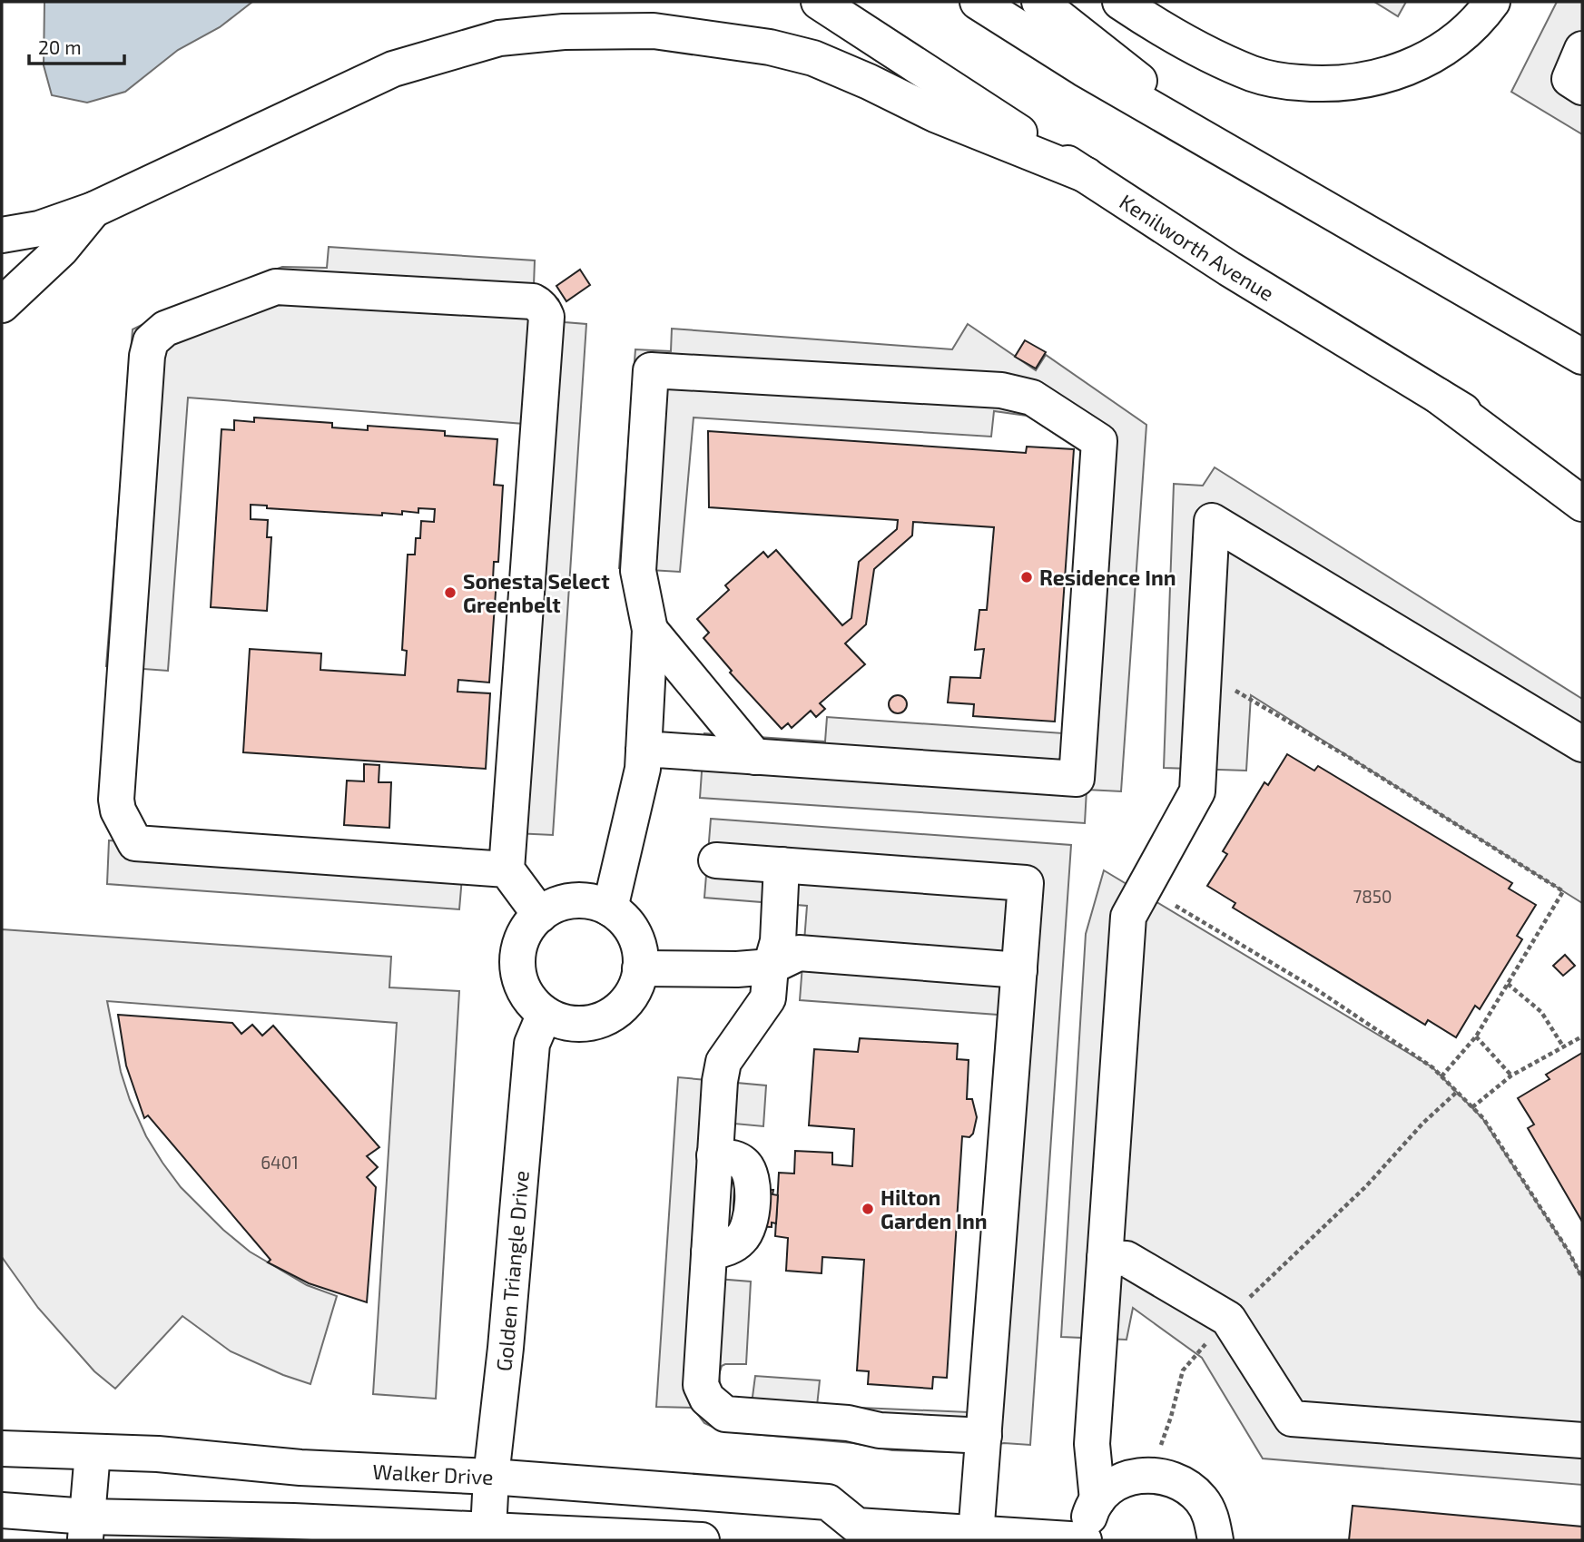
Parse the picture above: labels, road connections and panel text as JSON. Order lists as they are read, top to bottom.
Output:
{
  "streets": {
    "main road": ["Kenilworth Avenue", "Golden Triangle Drive", "Walker Drive"]
  },
  "crossings": [
    ["Golden Triangle Drive", "Walker Drive"]
  ],
  "places": ["Residence Inn", "Sonesta Select Greenbelt", "Hilton Garden Inn"],
  "house_numbers": ["7850", "6401"],
  "scale_bar": "20 m"
}
